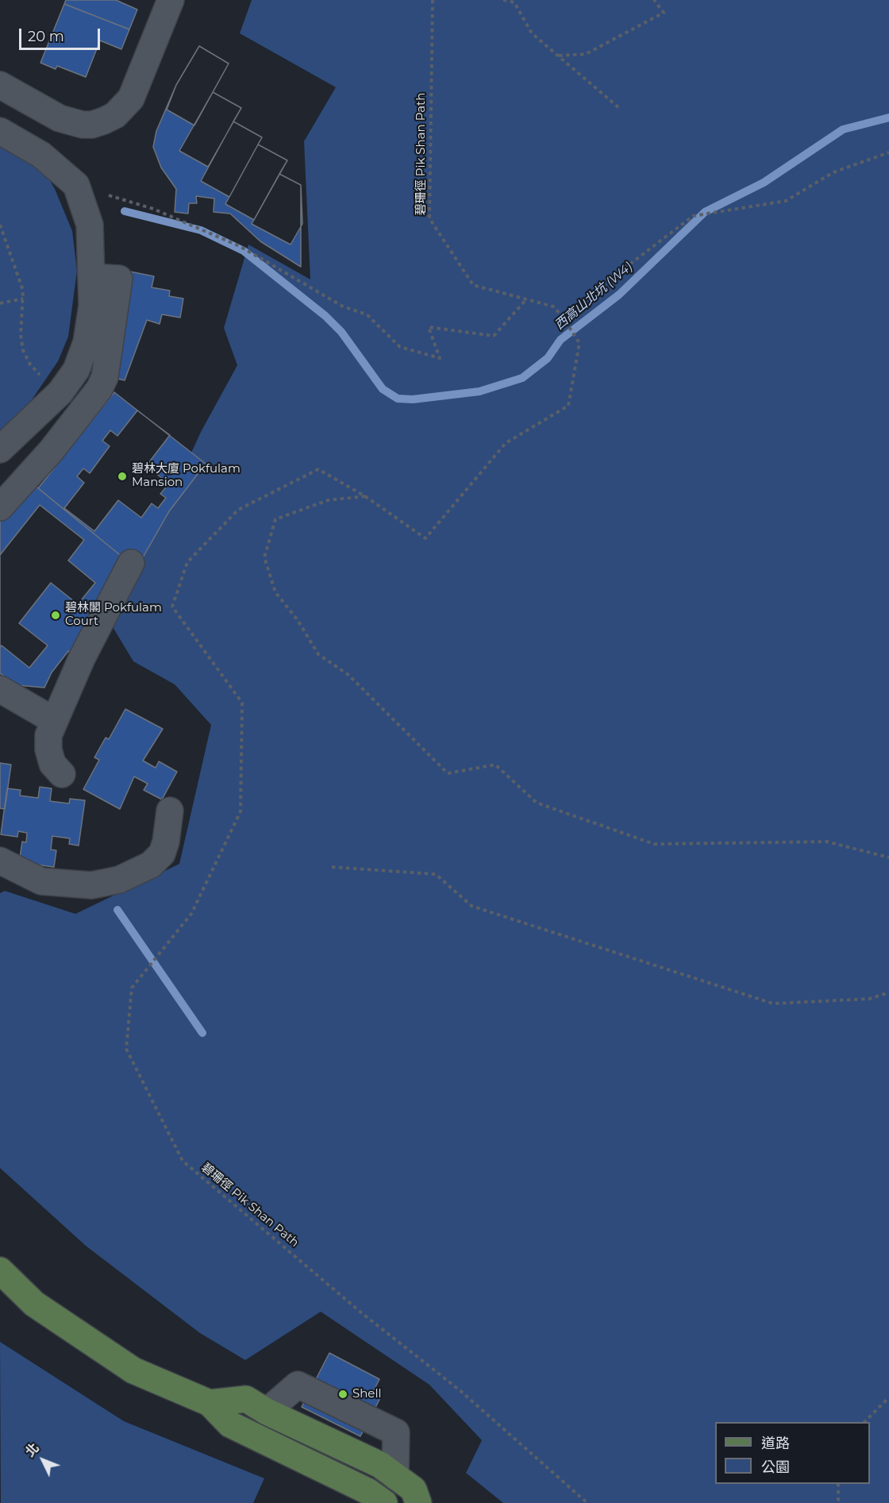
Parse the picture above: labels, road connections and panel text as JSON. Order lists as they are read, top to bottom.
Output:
{
  "streets": {
    "path": ["碧珊徑 Pik Shan Path"]
  },
  "water": ["西高山北坑 (W4)"],
  "places": ["碧林大廈 Pokfulam Mansion", "碧林閣 Pokfulam Court", "Shell"],
  "legend": ["道路", "公園"],
  "scale_bar": "20 m",
  "north": "top left"
}
